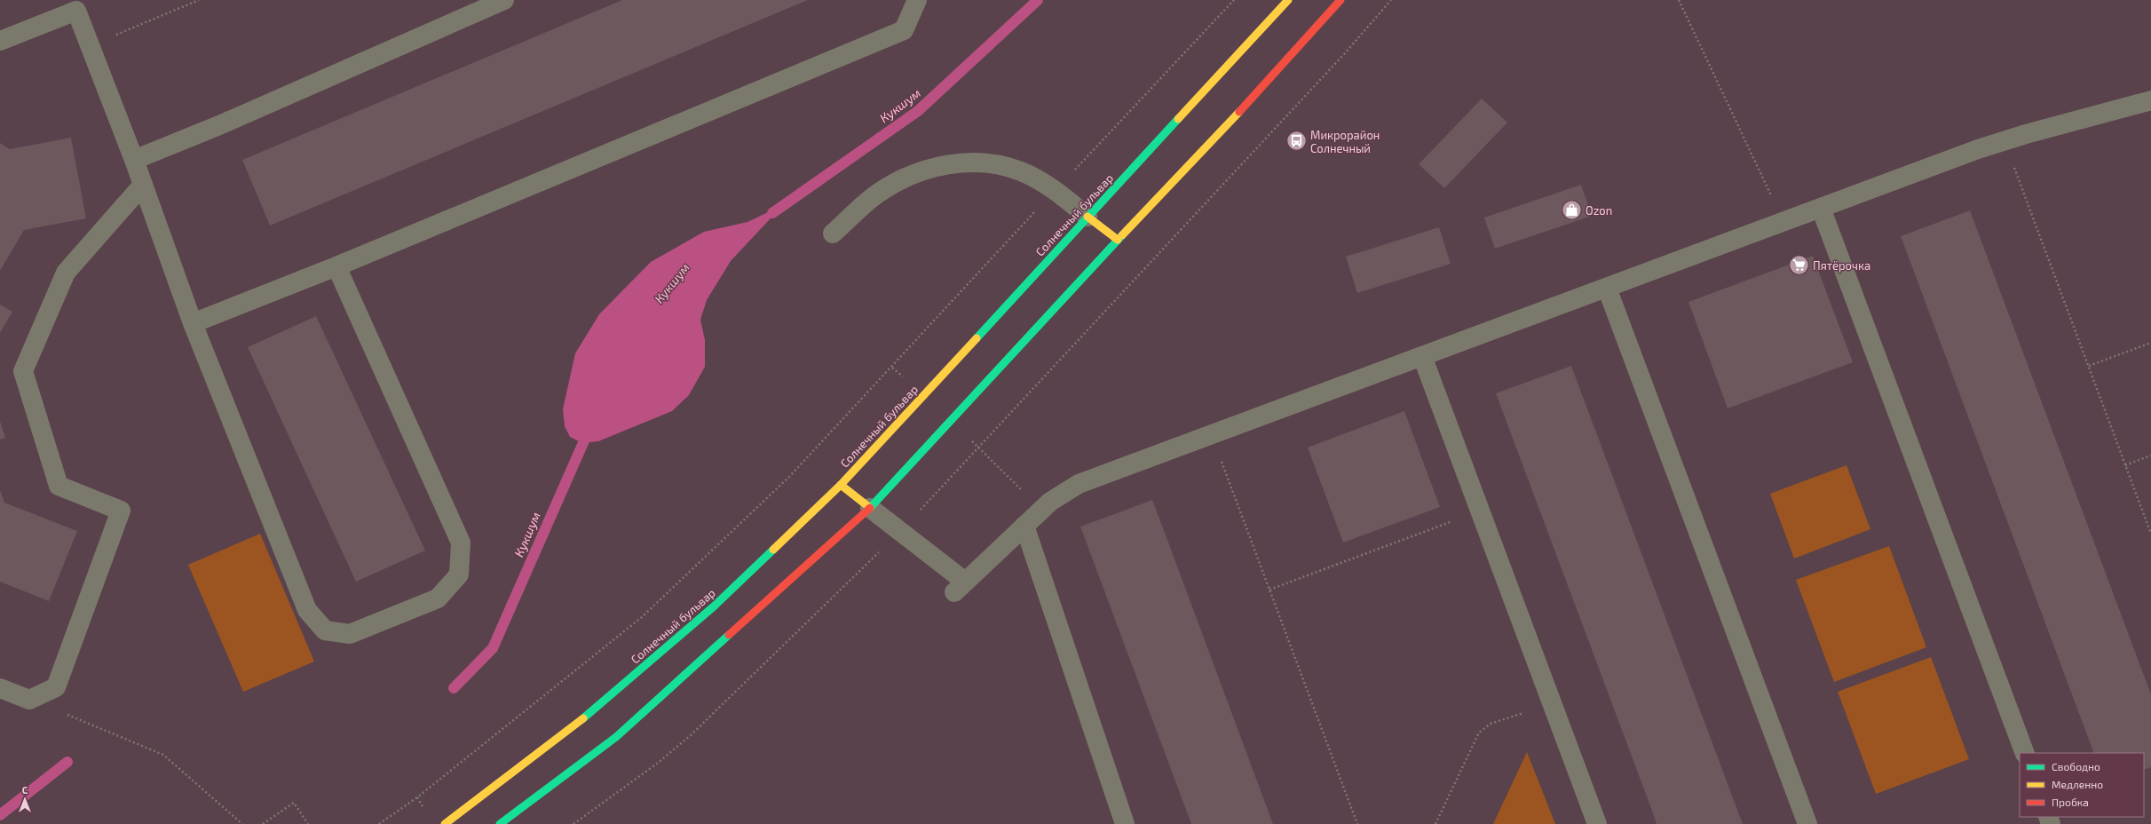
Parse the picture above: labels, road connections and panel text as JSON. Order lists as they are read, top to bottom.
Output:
{
  "streets": {
    "street": ["Солнечный бульвар"]
  },
  "water": ["Кукшум"],
  "places": {
    "bus stop": ["Микрорайон Солнечный"],
    "shop": ["Ozon"],
    "supermarket": ["Пятёрочка"]
  },
  "legend": ["Свободно", "Медленно", "Пробка"],
  "north": "top"
}
